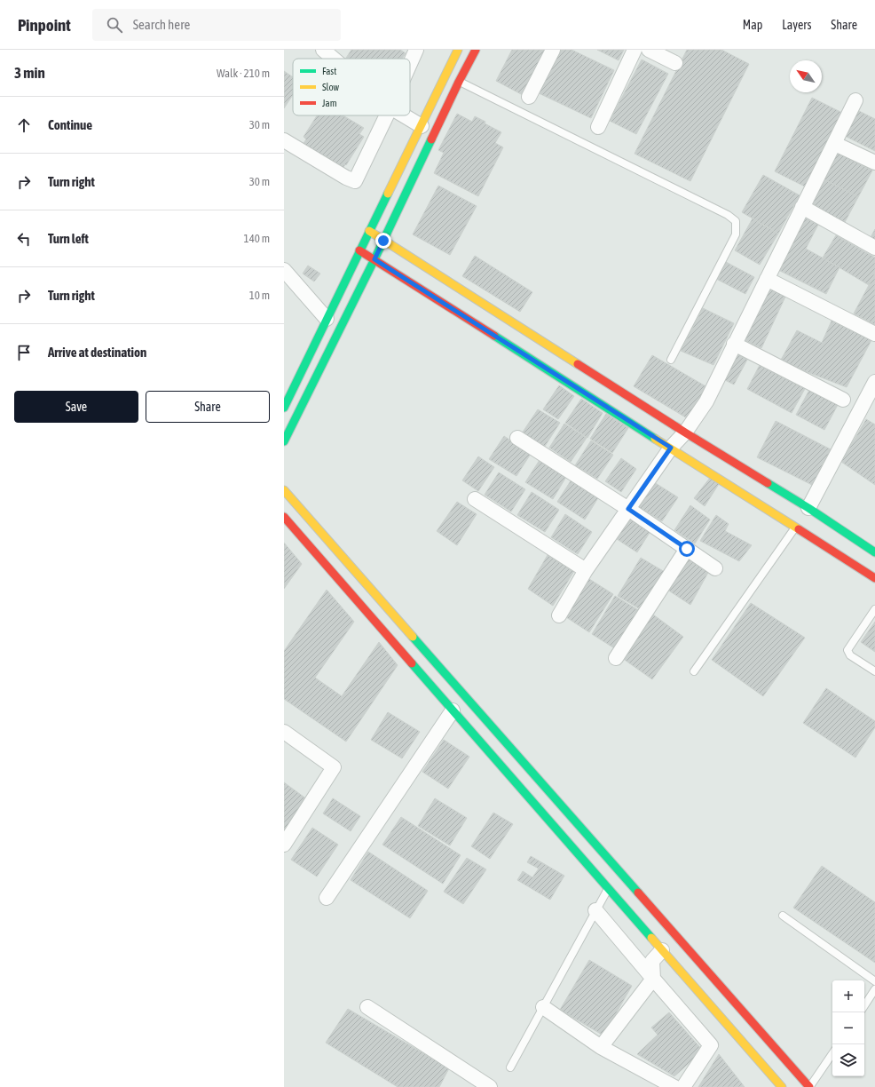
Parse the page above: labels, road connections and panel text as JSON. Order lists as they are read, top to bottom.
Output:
{
  "legend": ["Fast", "Slow", "Jam"],
  "north": "top left",
  "page": {
    "header": "Pinpoint",
    "search": "Search here",
    "nav": ["Map", "Layers", "Share"],
    "heading": ["3 min", "Walk · 210 m"],
    "list": [
      ["Continue", "30 m"],
      ["Turn right", "30 m"],
      ["Turn left", "140 m"],
      ["Turn right", "10 m"],
      "Arrive at destination"
    ],
    "buttons": ["Save", "Share"],
    "map_buttons": ["+", "−"]
  }
}
